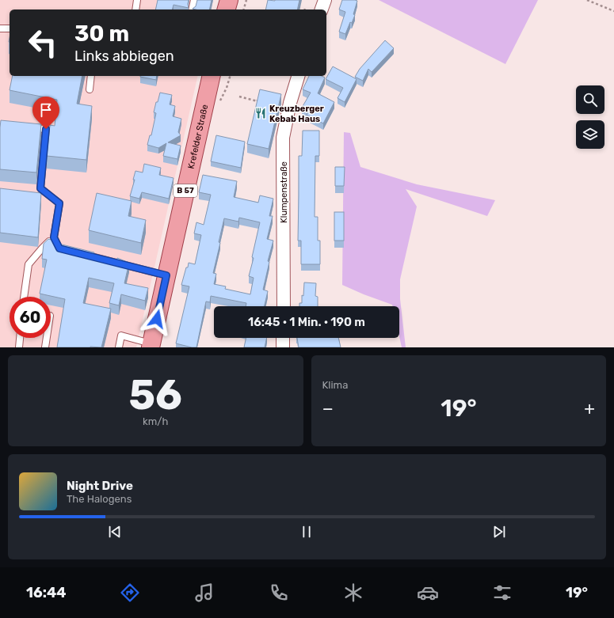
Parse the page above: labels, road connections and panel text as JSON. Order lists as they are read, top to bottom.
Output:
{
  "streets": {
    "main road": ["Krefelder Straße", "B 57"],
    "street": ["Klumpenstraße"]
  },
  "places": {
    "restaurant": ["Kreuzberger Kebab Haus"]
  },
  "page": {
    "turn": ["30 m", "Links abbiegen"],
    "limit": "60",
    "trip": "16:45 · 1 Min. · 190 m",
    "tile": [
      ["56", "km/h"],
      "Klima"
    ],
    "heat": ["−", "19°", "+"],
    "song": ["Night Drive", "The Halogens"],
    "tabs": ["16:44", "19°"]
  }
}
